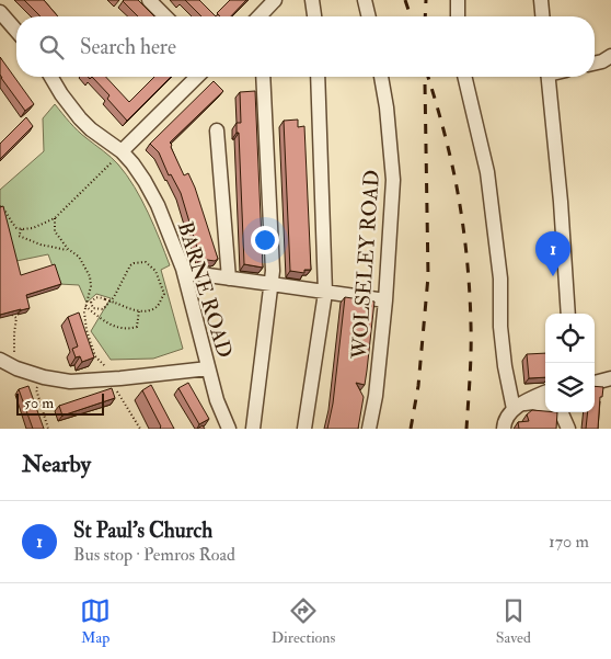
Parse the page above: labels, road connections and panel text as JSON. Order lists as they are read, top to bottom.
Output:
{
  "streets": {
    "street": ["WOLSELEY ROAD", "BARNE ROAD"]
  },
  "scale_bar": "50 m",
  "page": {
    "search": "Search here",
    "pins": "1",
    "scale": "50 m",
    "heading": "Nearby",
    "list": [
      {
        "mark": "1",
        "name": "St Paul's Church",
        "note": "Bus stop · Pemros Road",
        "value": "170 m"
      }
    ],
    "nav": ["Map", "Directions", "Saved"]
  }
}
